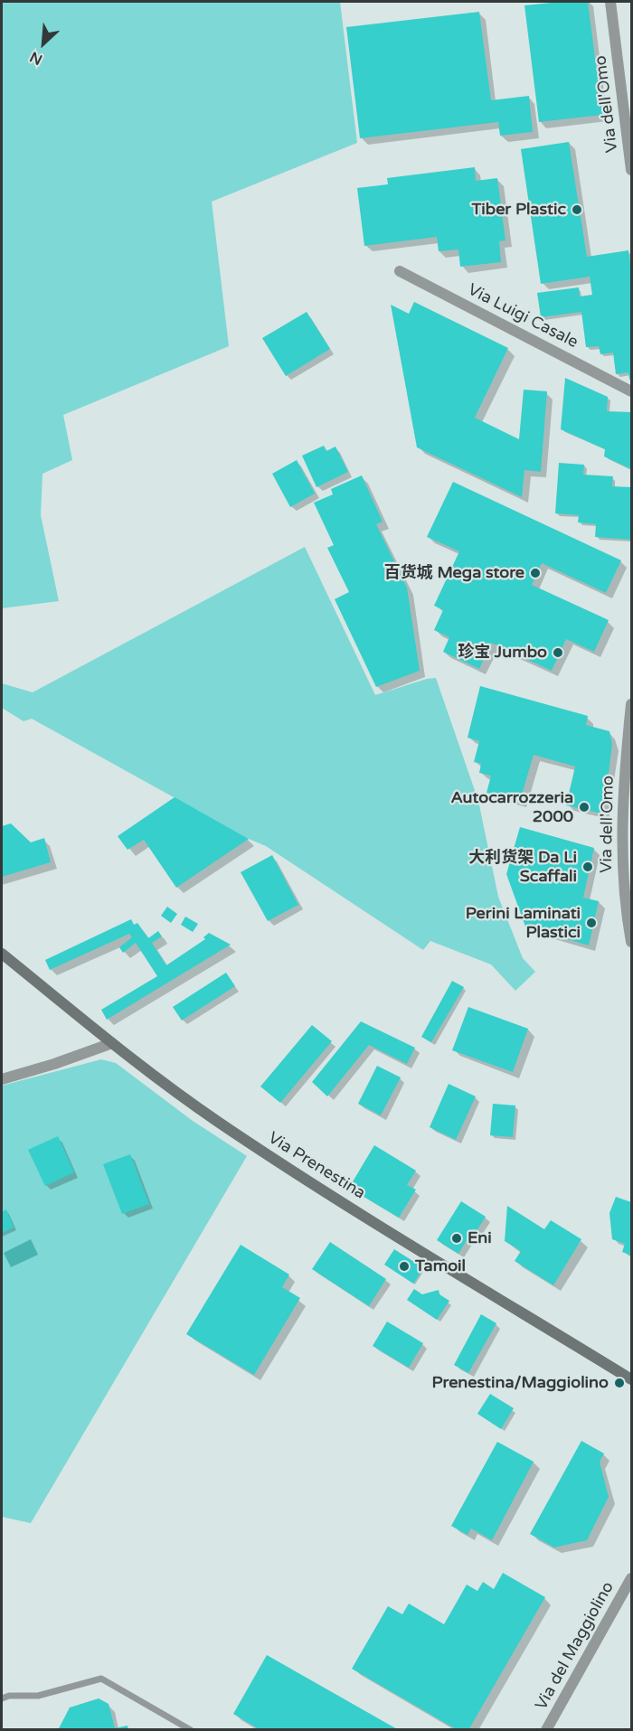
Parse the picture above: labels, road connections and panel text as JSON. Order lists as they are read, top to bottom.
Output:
{
  "streets": {
    "main road": ["Via Prenestina"],
    "street": ["Via dell'Omo", "Via Luigi Casale", "Via del Maggiolino"]
  },
  "places": [
    "Tiber Plastic",
    "百货城 Mega store",
    "珍宝 Jumbo",
    "Autocarrozzeria 2000",
    "大利货架 Da Li Scaffali",
    "Perini Laminati Plastici",
    "Eni",
    "Tamoil",
    "Prenestina/Maggiolino"
  ],
  "north": "bottom left"
}
